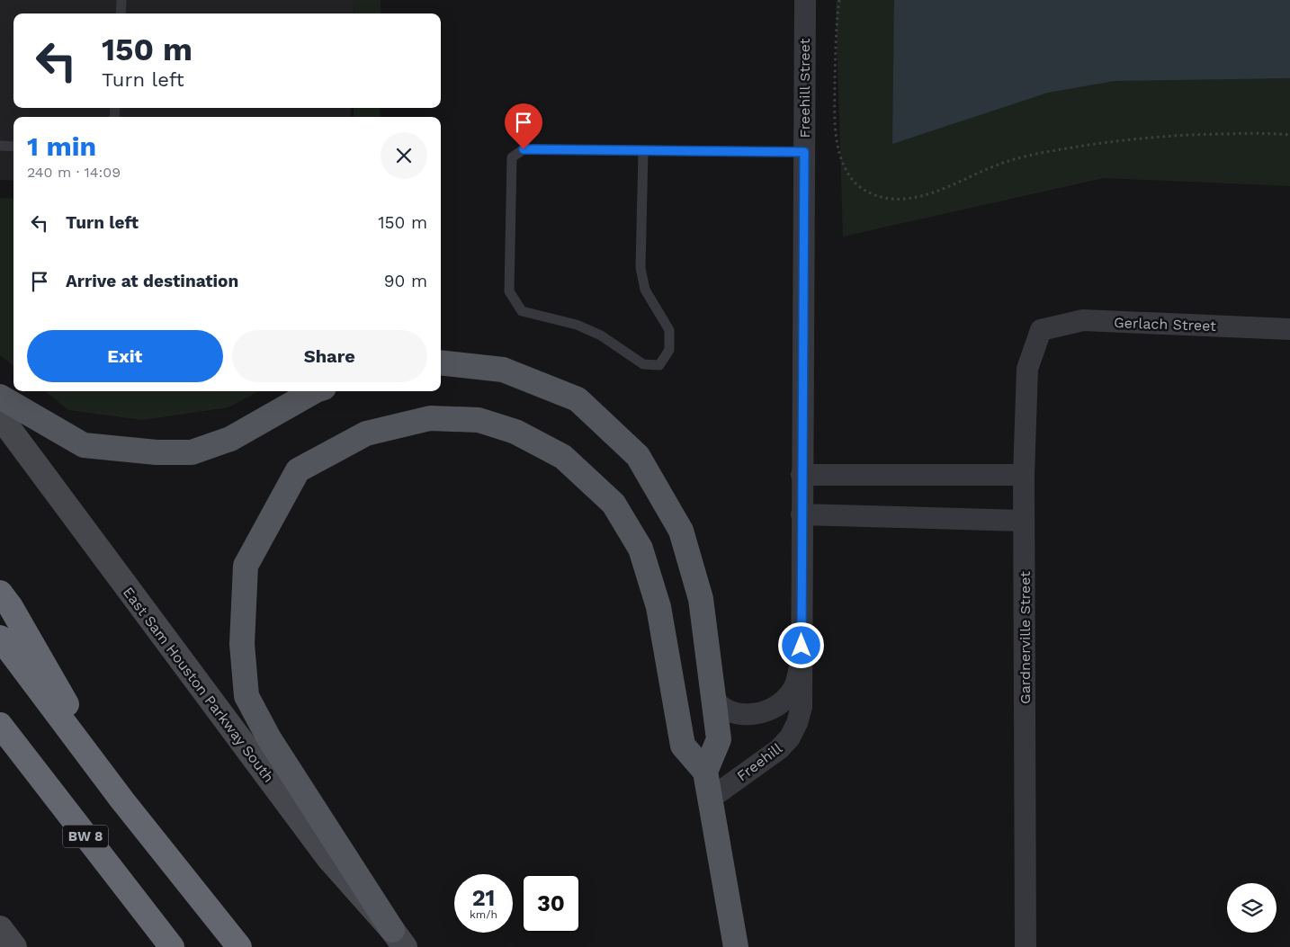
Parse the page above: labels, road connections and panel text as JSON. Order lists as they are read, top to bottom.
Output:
{
  "streets": {
    "highway": ["BW 8"],
    "main road": ["East Sam Houston Parkway South"],
    "street": [
      "Freehill Street",
      "Gerlach Street",
      "Gardnerville Street",
      "Freehill"
    ]
  },
  "crossings": [
    ["Freehill Street", "Freehill"],
    ["Gerlach Street", "Gardnerville Street"]
  ],
  "page": {
    "turn": ["150 m", "Turn left"],
    "heading": ["1 min", "240 m · 14:09"],
    "list": [
      {
        "name": "Turn left",
        "value": "150 m"
      },
      {
        "name": "Arrive at destination",
        "value": "90 m"
      }
    ],
    "buttons": ["Exit", "Share"],
    "speed": "21 km/h",
    "limit": "30"
  }
}
